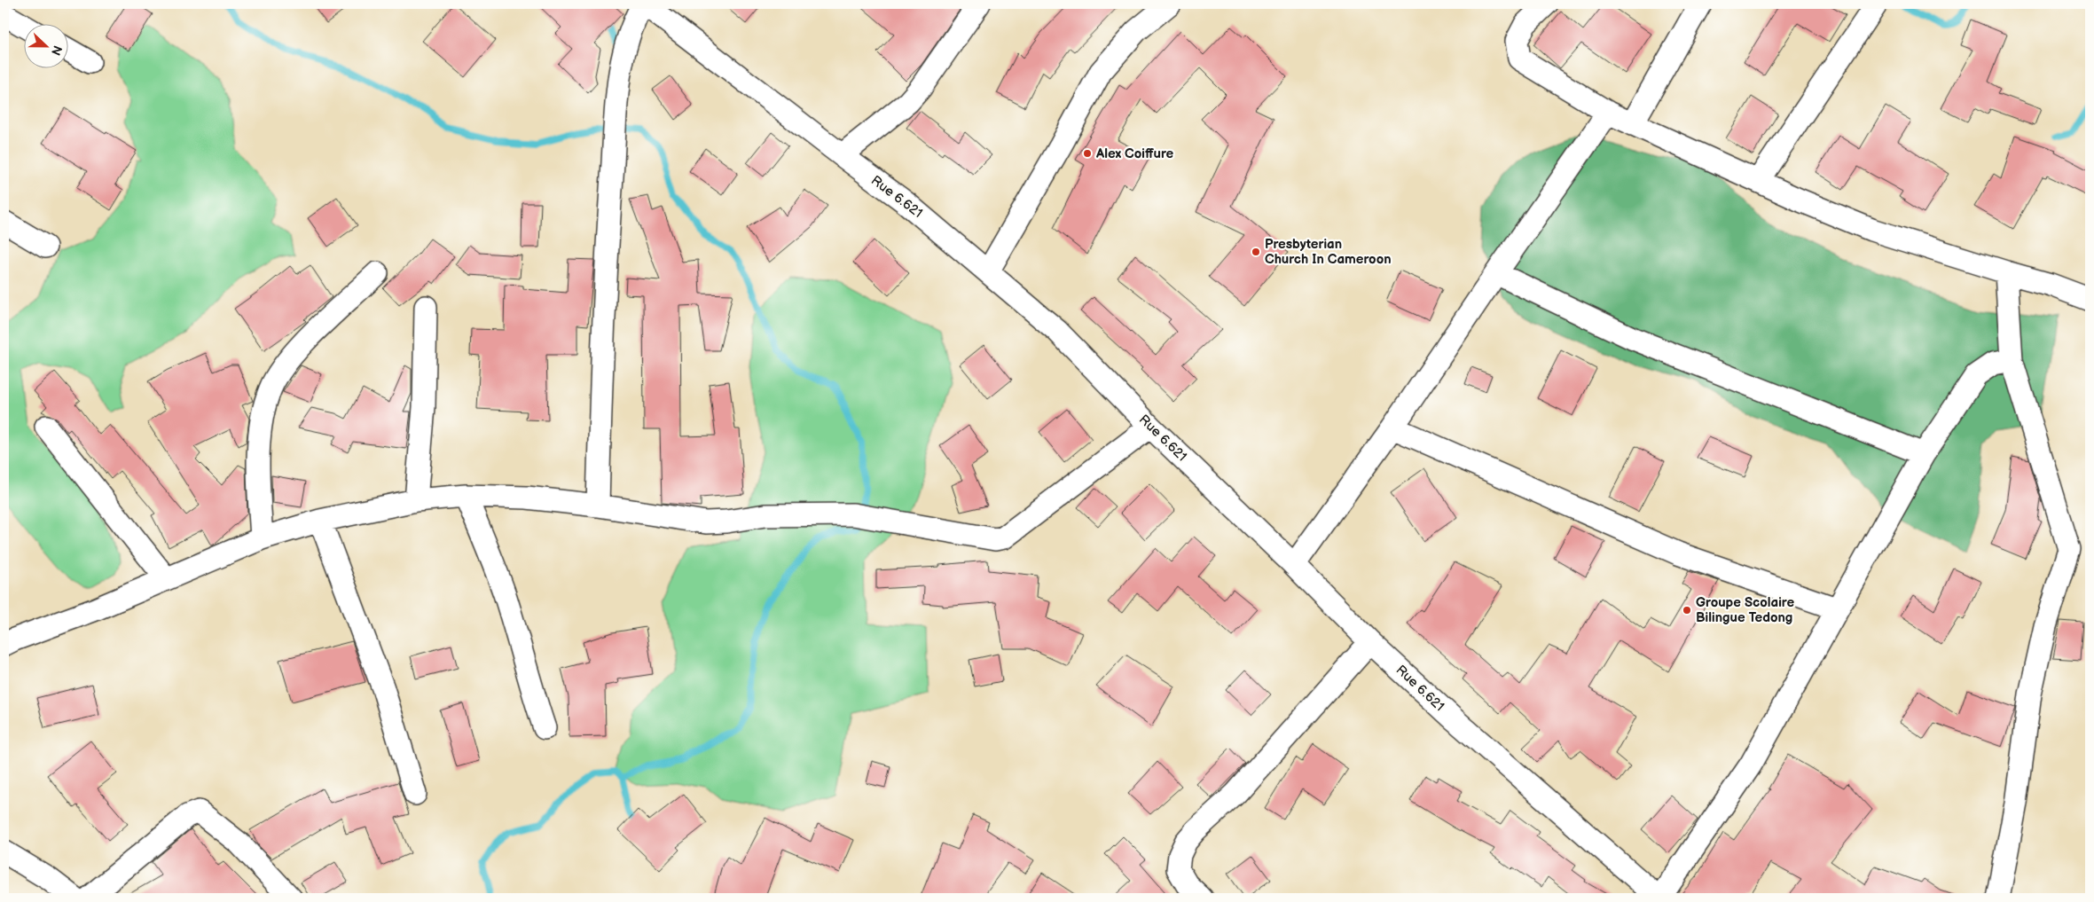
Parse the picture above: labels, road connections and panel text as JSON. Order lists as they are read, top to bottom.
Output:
{
  "streets": {
    "street": ["Rue 6.621"]
  },
  "places": ["Alex Coiffure", "Presbyterian Church In Cameroon", "Groupe Scolaire Bilingue Tedong"],
  "north": "right"
}
